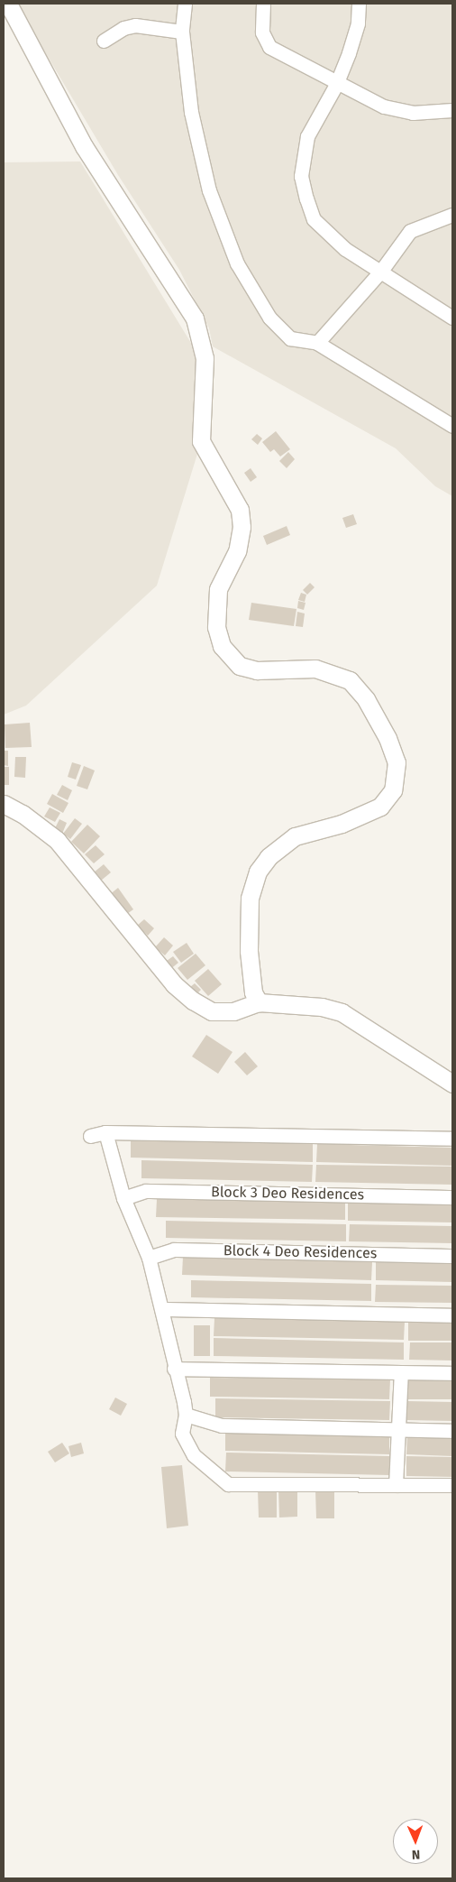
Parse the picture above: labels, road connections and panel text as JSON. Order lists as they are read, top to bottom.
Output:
{
  "streets": {
    "street": ["Block 3 Deo Residences", "Block 4 Deo Residences"]
  },
  "north": "bottom"
}
